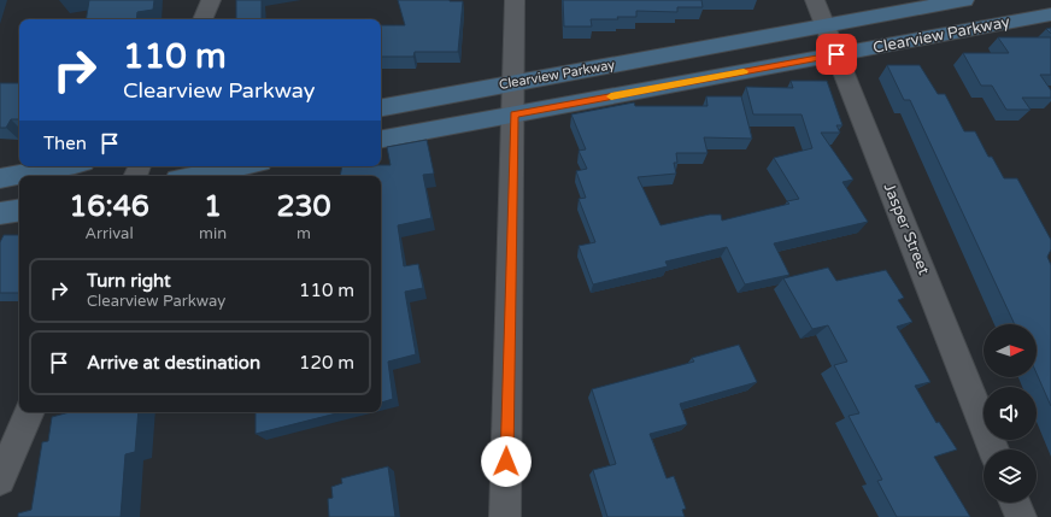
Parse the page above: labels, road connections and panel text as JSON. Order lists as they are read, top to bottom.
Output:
{
  "streets": {
    "main road": ["Clearview Parkway"],
    "street": ["Jasper Street"]
  },
  "crossings": [
    ["Clearview Parkway", "Jasper Street"]
  ],
  "north": "right",
  "page": {
    "turn": ["110 m", "Clearview Parkway"],
    "then": "Then",
    "eta": [
      "16:46",
      "Arrival",
      "1",
      "min",
      "230",
      "m"
    ],
    "list": [
      {
        "name": "Turn right",
        "note": "Clearview Parkway",
        "value": "110 m"
      },
      {
        "name": "Arrive at destination",
        "value": "120 m"
      }
    ]
  }
}
